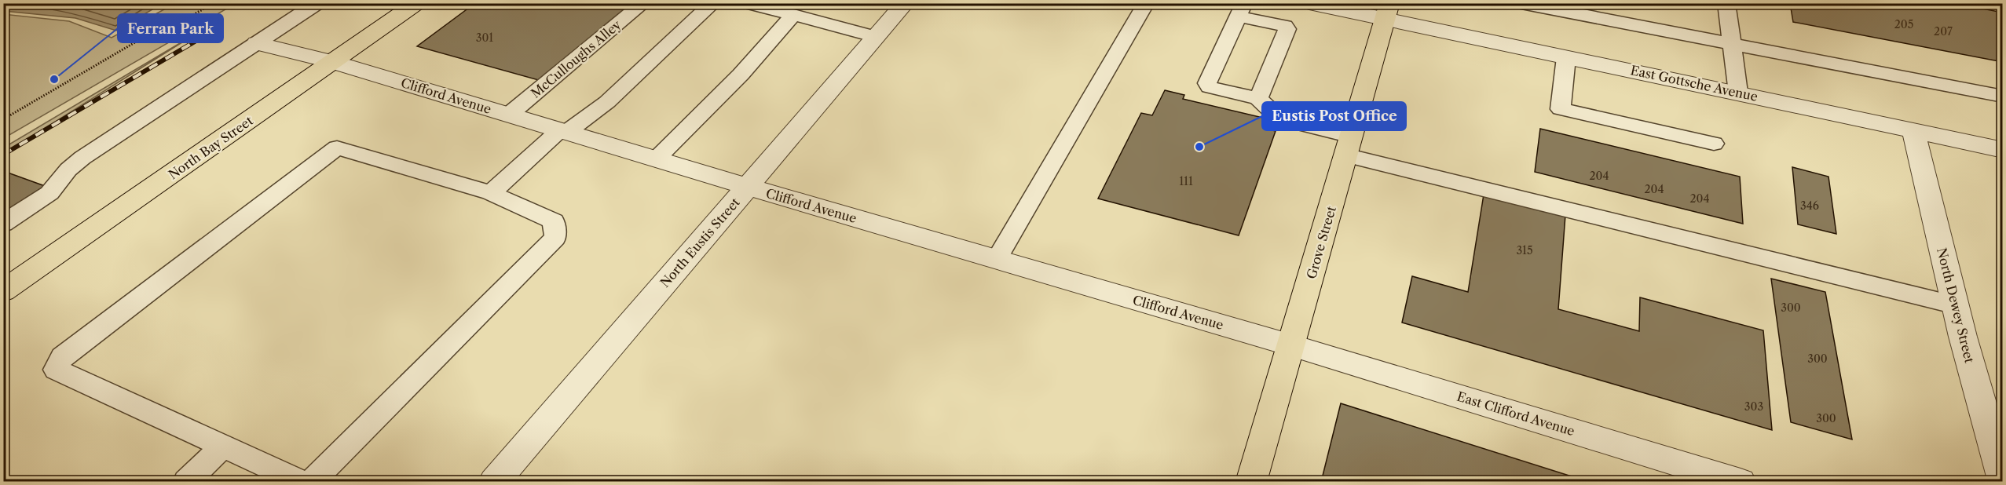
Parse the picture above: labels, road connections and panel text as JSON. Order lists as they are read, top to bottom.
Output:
{
  "streets": {
    "main road": ["North Bay Street", "Grove Street"],
    "street": [
      "East Gottsche Avenue",
      "Clifford Avenue",
      "North Eustis Street",
      "North Dewey Street",
      "East Clifford Avenue"
    ],
    "lane": ["McCulloughs Alley"]
  },
  "crossings": [
    ["McCulloughs Alley", "Clifford Avenue"],
    ["East Gottsche Avenue", "Grove Street"],
    ["East Gottsche Avenue", "North Dewey Street"],
    ["Clifford Avenue", "North Bay Street"],
    ["Clifford Avenue", "North Eustis Street"],
    ["Clifford Avenue", "Grove Street"],
    ["Clifford Avenue", "East Clifford Avenue"],
    ["Grove Street", "East Clifford Avenue"]
  ],
  "places": ["Ferran Park", "Eustis Post Office"],
  "house_numbers": [
    "205",
    "207",
    "301",
    "204",
    "111",
    "204",
    "204",
    "346",
    "315",
    "300",
    "300",
    "303",
    "300"
  ]
}
